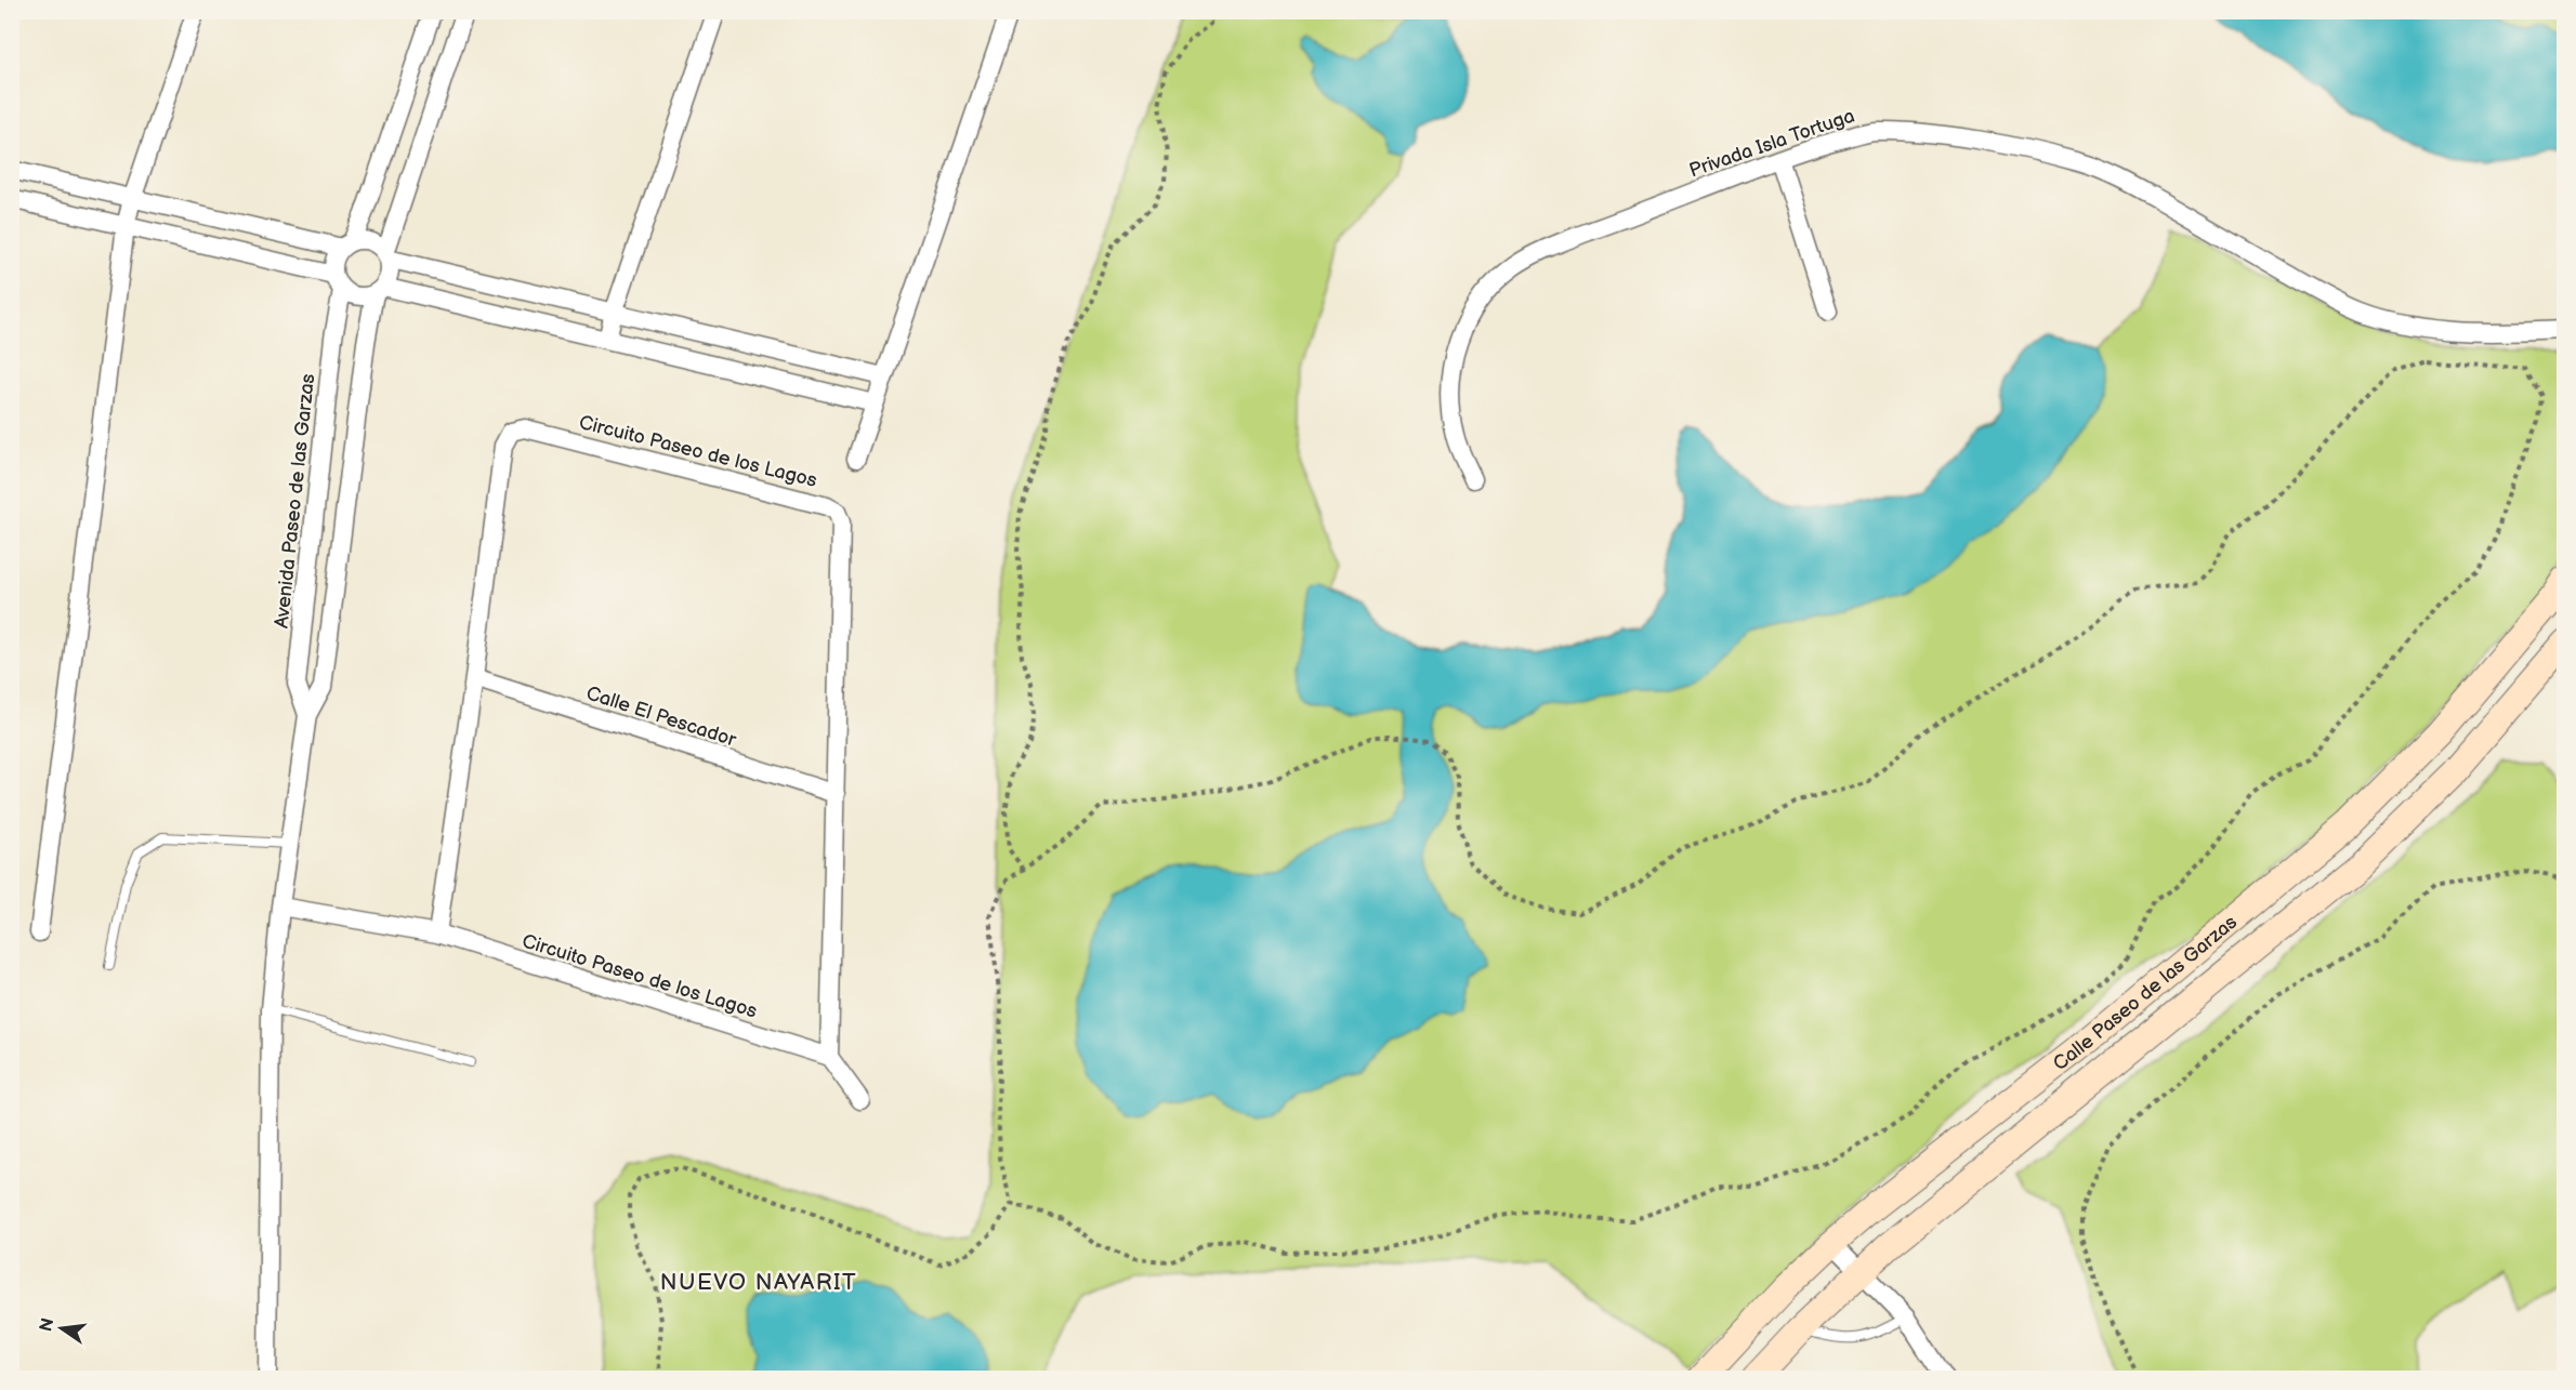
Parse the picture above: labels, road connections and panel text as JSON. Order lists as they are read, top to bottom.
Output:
{
  "streets": {
    "street": [
      "Privada Isla Tortuga",
      "Circuito Paseo de los Lagos",
      "Avenida Paseo de las Garzas",
      "Calle El Pescador",
      "Calle Paseo de las Garzas"
    ]
  },
  "crossings": [
    ["Circuito Paseo de los Lagos", "Avenida Paseo de las Garzas"],
    ["Circuito Paseo de los Lagos", "Calle El Pescador"]
  ],
  "districts": ["NUEVO NAYARIT"],
  "north": "left"
}
